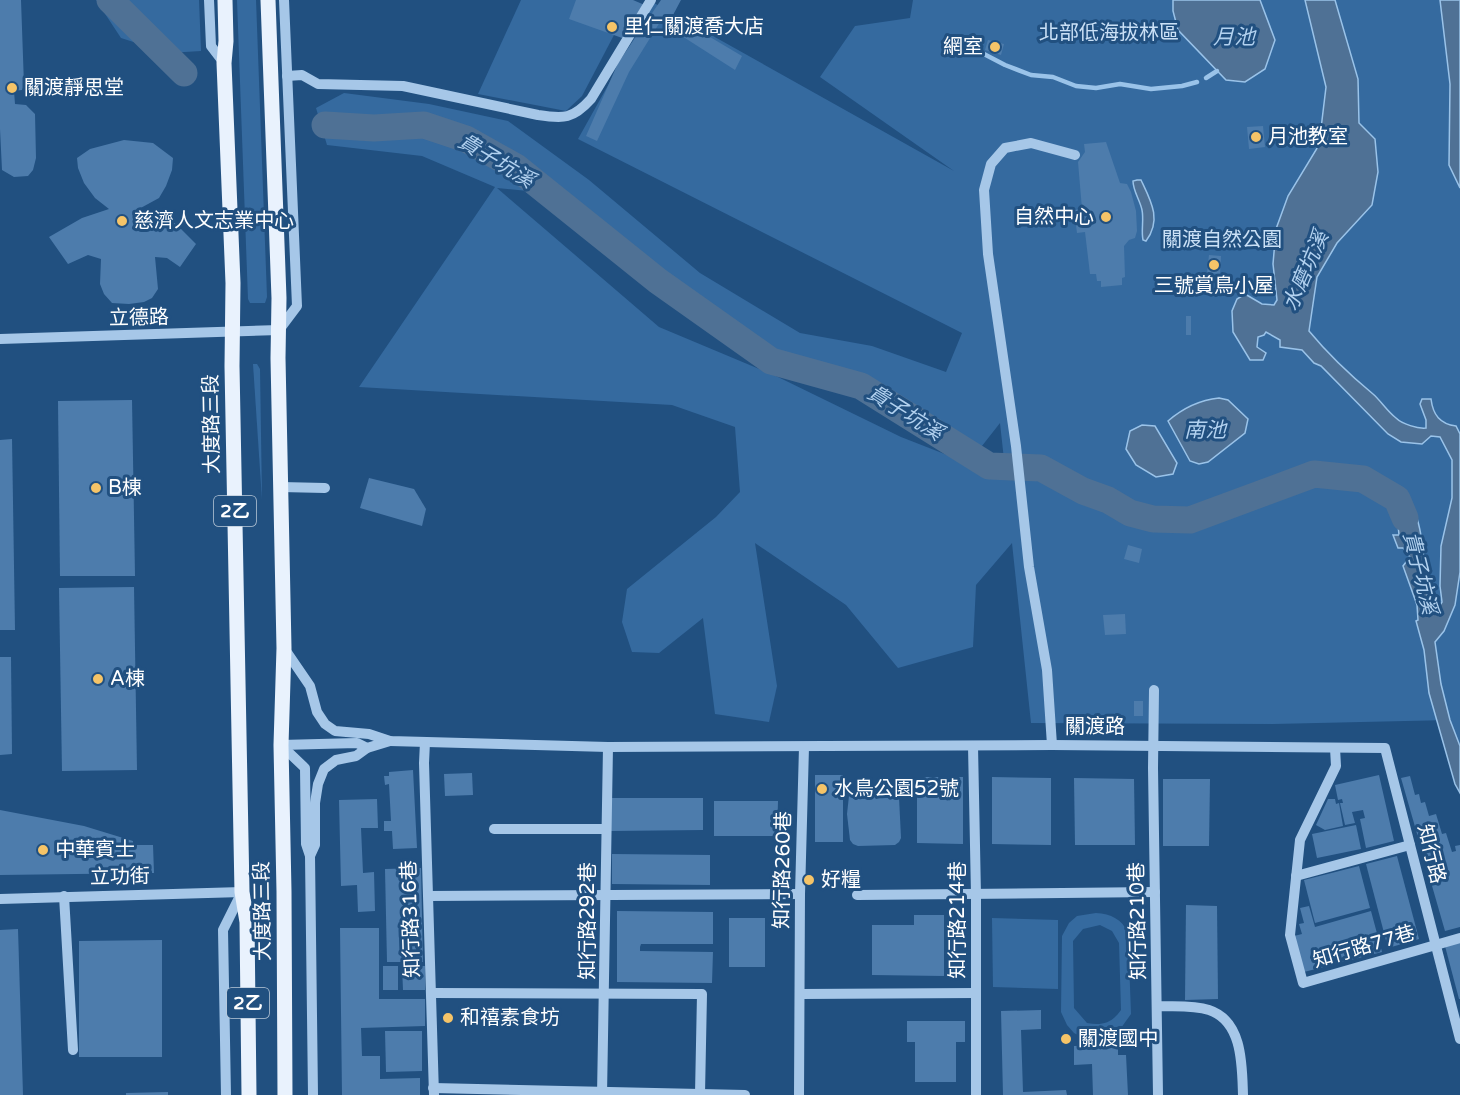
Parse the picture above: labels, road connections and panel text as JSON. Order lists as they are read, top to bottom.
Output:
{
  "streets": {
    "main road": ["大度路三段", "2乙"],
    "street": [
      "立德路",
      "關渡路",
      "知行路",
      "知行路260巷",
      "立功街",
      "知行路316巷",
      "知行路214巷",
      "知行路292巷",
      "知行路210巷",
      "知行路77巷"
    ]
  },
  "crossings": [
    ["立德路", "大度路三段"],
    ["大度路三段", "2乙"],
    ["大度路三段", "立功街"],
    ["關渡路", "知行路"],
    ["關渡路", "知行路260巷"],
    ["關渡路", "知行路316巷"],
    ["關渡路", "知行路214巷"],
    ["關渡路", "知行路292巷"],
    ["關渡路", "知行路210巷"],
    ["知行路", "知行路77巷"]
  ],
  "water": [
    "月池",
    "貴子坑溪",
    "水磨坑溪",
    "南池"
  ],
  "parks": ["北部低海拔林區", "關渡自然公園"],
  "places": [
    "里仁關渡喬大店",
    "網室",
    "關渡靜思堂",
    "月池教室",
    "自然中心",
    "慈濟人文志業中心",
    "三號賞鳥小屋",
    "B棟",
    "A棟",
    "水鳥公園52號",
    "中華賓士",
    "好糧",
    "和禧素食坊",
    "關渡國中"
  ]
}
